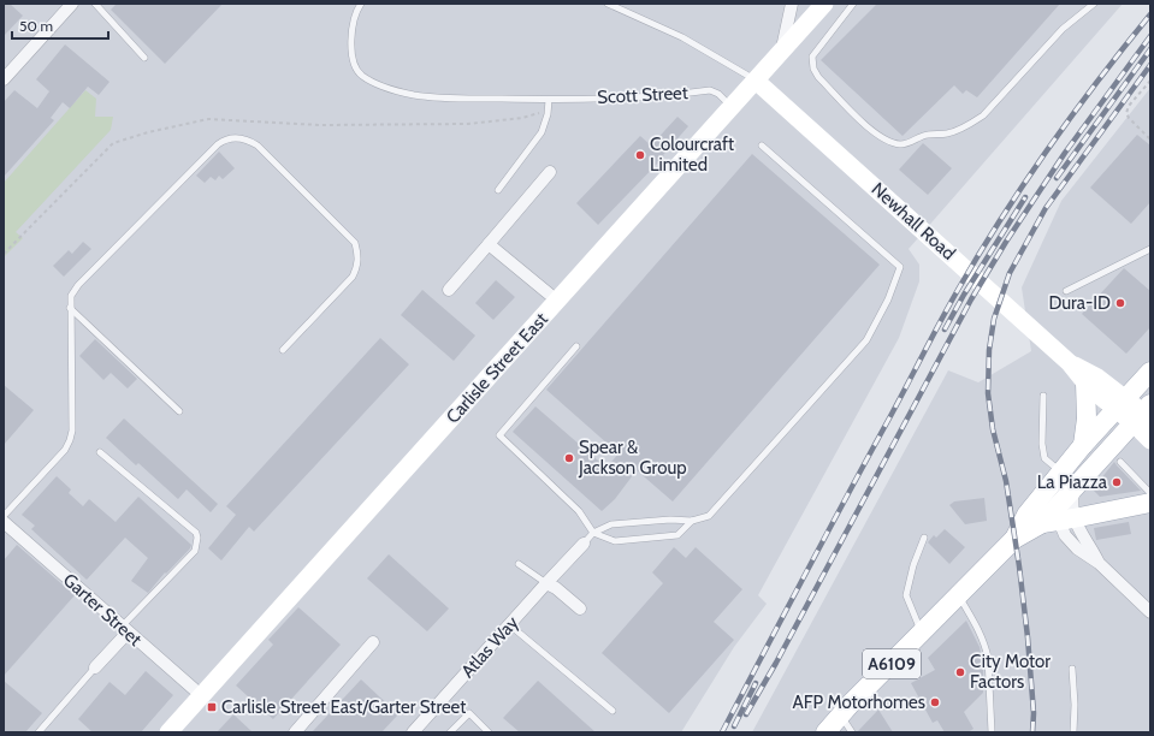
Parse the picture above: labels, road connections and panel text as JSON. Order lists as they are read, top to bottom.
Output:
{
  "streets": {
    "main road": ["Newhall Road", "Carlisle Street East", "A6109"],
    "street": ["Garter Street", "Atlas Way"],
    "lane": ["Scott Street"]
  },
  "crossings": [
    ["Scott Street", "Carlisle Street East"],
    ["Newhall Road", "Carlisle Street East"],
    ["Newhall Road", "A6109"],
    ["Carlisle Street East", "Garter Street"]
  ],
  "places": {
    "other": [
      "Colourcraft Limited",
      "Dura-ID",
      "Spear & Jackson Group",
      "La Piazza",
      "City Motor Factors",
      "AFP Motorhomes"
    ],
    "transit": ["Carlisle Street East/Garter Street"]
  },
  "scale_bar": "50 m"
}
